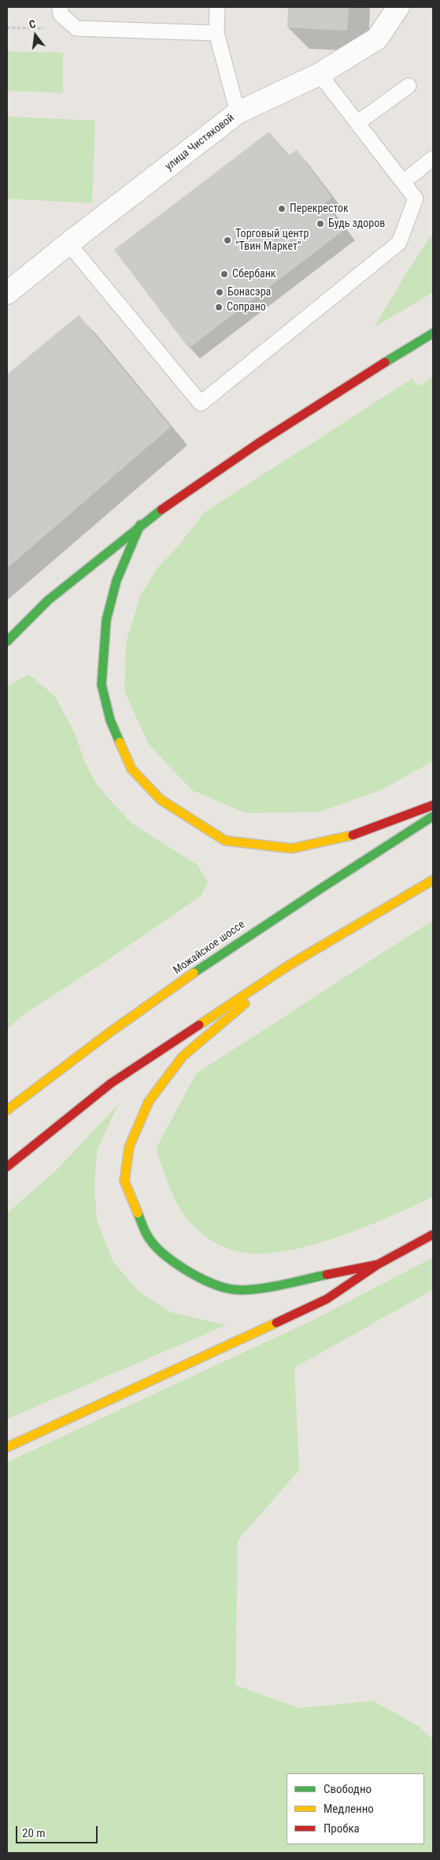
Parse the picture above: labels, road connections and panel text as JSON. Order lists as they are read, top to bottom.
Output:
{
  "streets": {
    "street": ["улица Чистяковой", "Можайское шоссе"]
  },
  "places": [
    "Перекресток",
    "Будь здоров",
    "Торговый центр \"Твин Маркет\"",
    "Сбербанк",
    "Бонасэра",
    "Сопрано"
  ],
  "legend": ["Свободно", "Медленно", "Пробка"],
  "scale_bar": "20 m",
  "north": "top"
}
